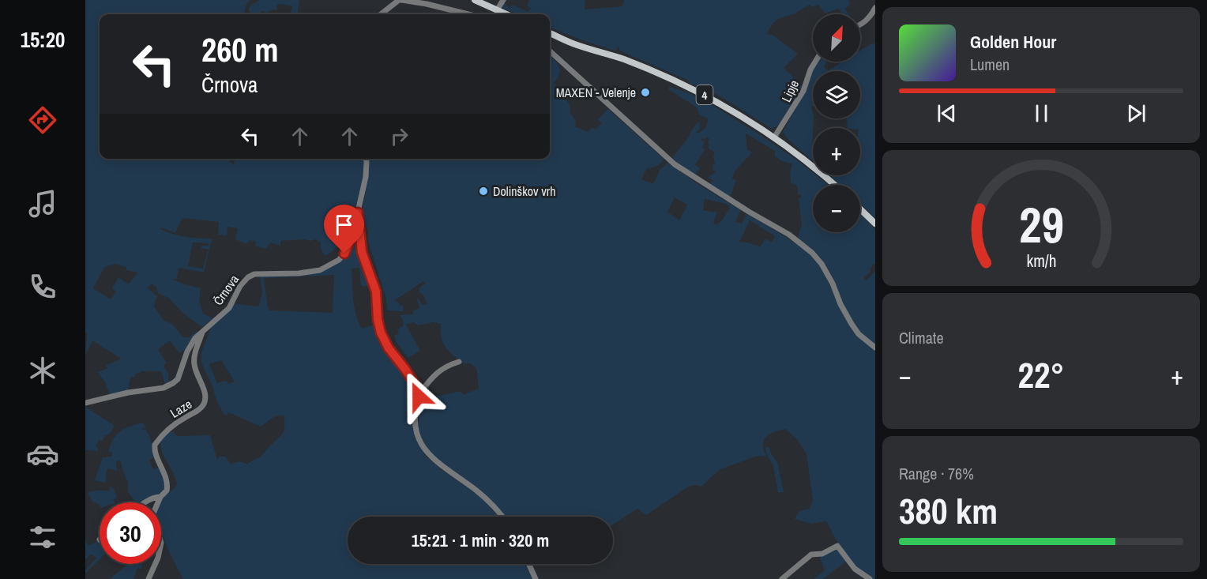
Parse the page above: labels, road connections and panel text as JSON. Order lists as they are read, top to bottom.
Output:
{
  "streets": {
    "main road": ["4"],
    "street": ["Lipje", "Črnova", "Laze"]
  },
  "crossings": [
    ["Lipje", "4"],
    ["Črnova", "Laze"]
  ],
  "places": ["MAXEN - Velenje", "Dolinškov vrh"],
  "north": "top right",
  "page": {
    "tabs": "15:20",
    "map_buttons": ["+", "−"],
    "turn": ["260 m", "Črnova"],
    "song": ["Golden Hour", "Lumen"],
    "tile": [
      "Climate",
      ["Range · 76%", "380 km"]
    ],
    "heat": ["−", "22°", "+"],
    "limit": "30",
    "trip": "15:21 · 1 min · 320 m",
    "gauge": ["29", "km/h"]
  }
}
